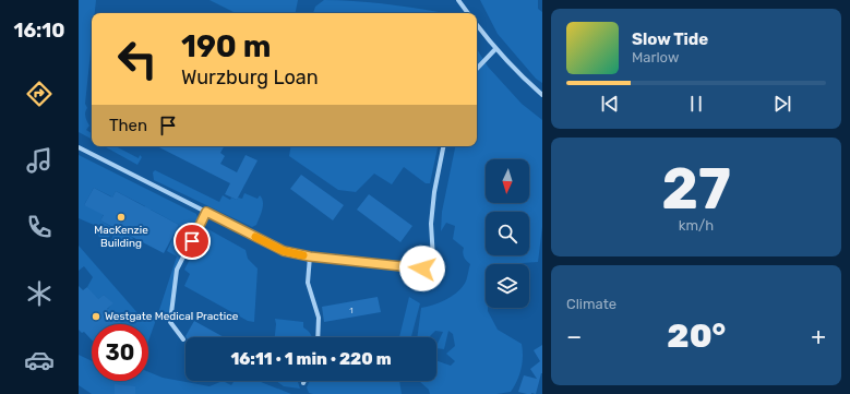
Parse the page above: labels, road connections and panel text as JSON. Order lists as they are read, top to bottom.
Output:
{
  "places": ["MacKenzie Building", "Westgate Medical Practice"],
  "house_numbers": ["1"],
  "north": "bottom",
  "page": {
    "tabs": "16:10",
    "turn": ["190 m", "Wurzburg Loan"],
    "song": ["Slow Tide", "Marlow"],
    "then": "Then",
    "tile": [
      ["27", "km/h"],
      "Climate"
    ],
    "heat": ["−", "20°", "+"],
    "limit": "30",
    "trip": "16:11 · 1 min · 220 m"
  }
}
